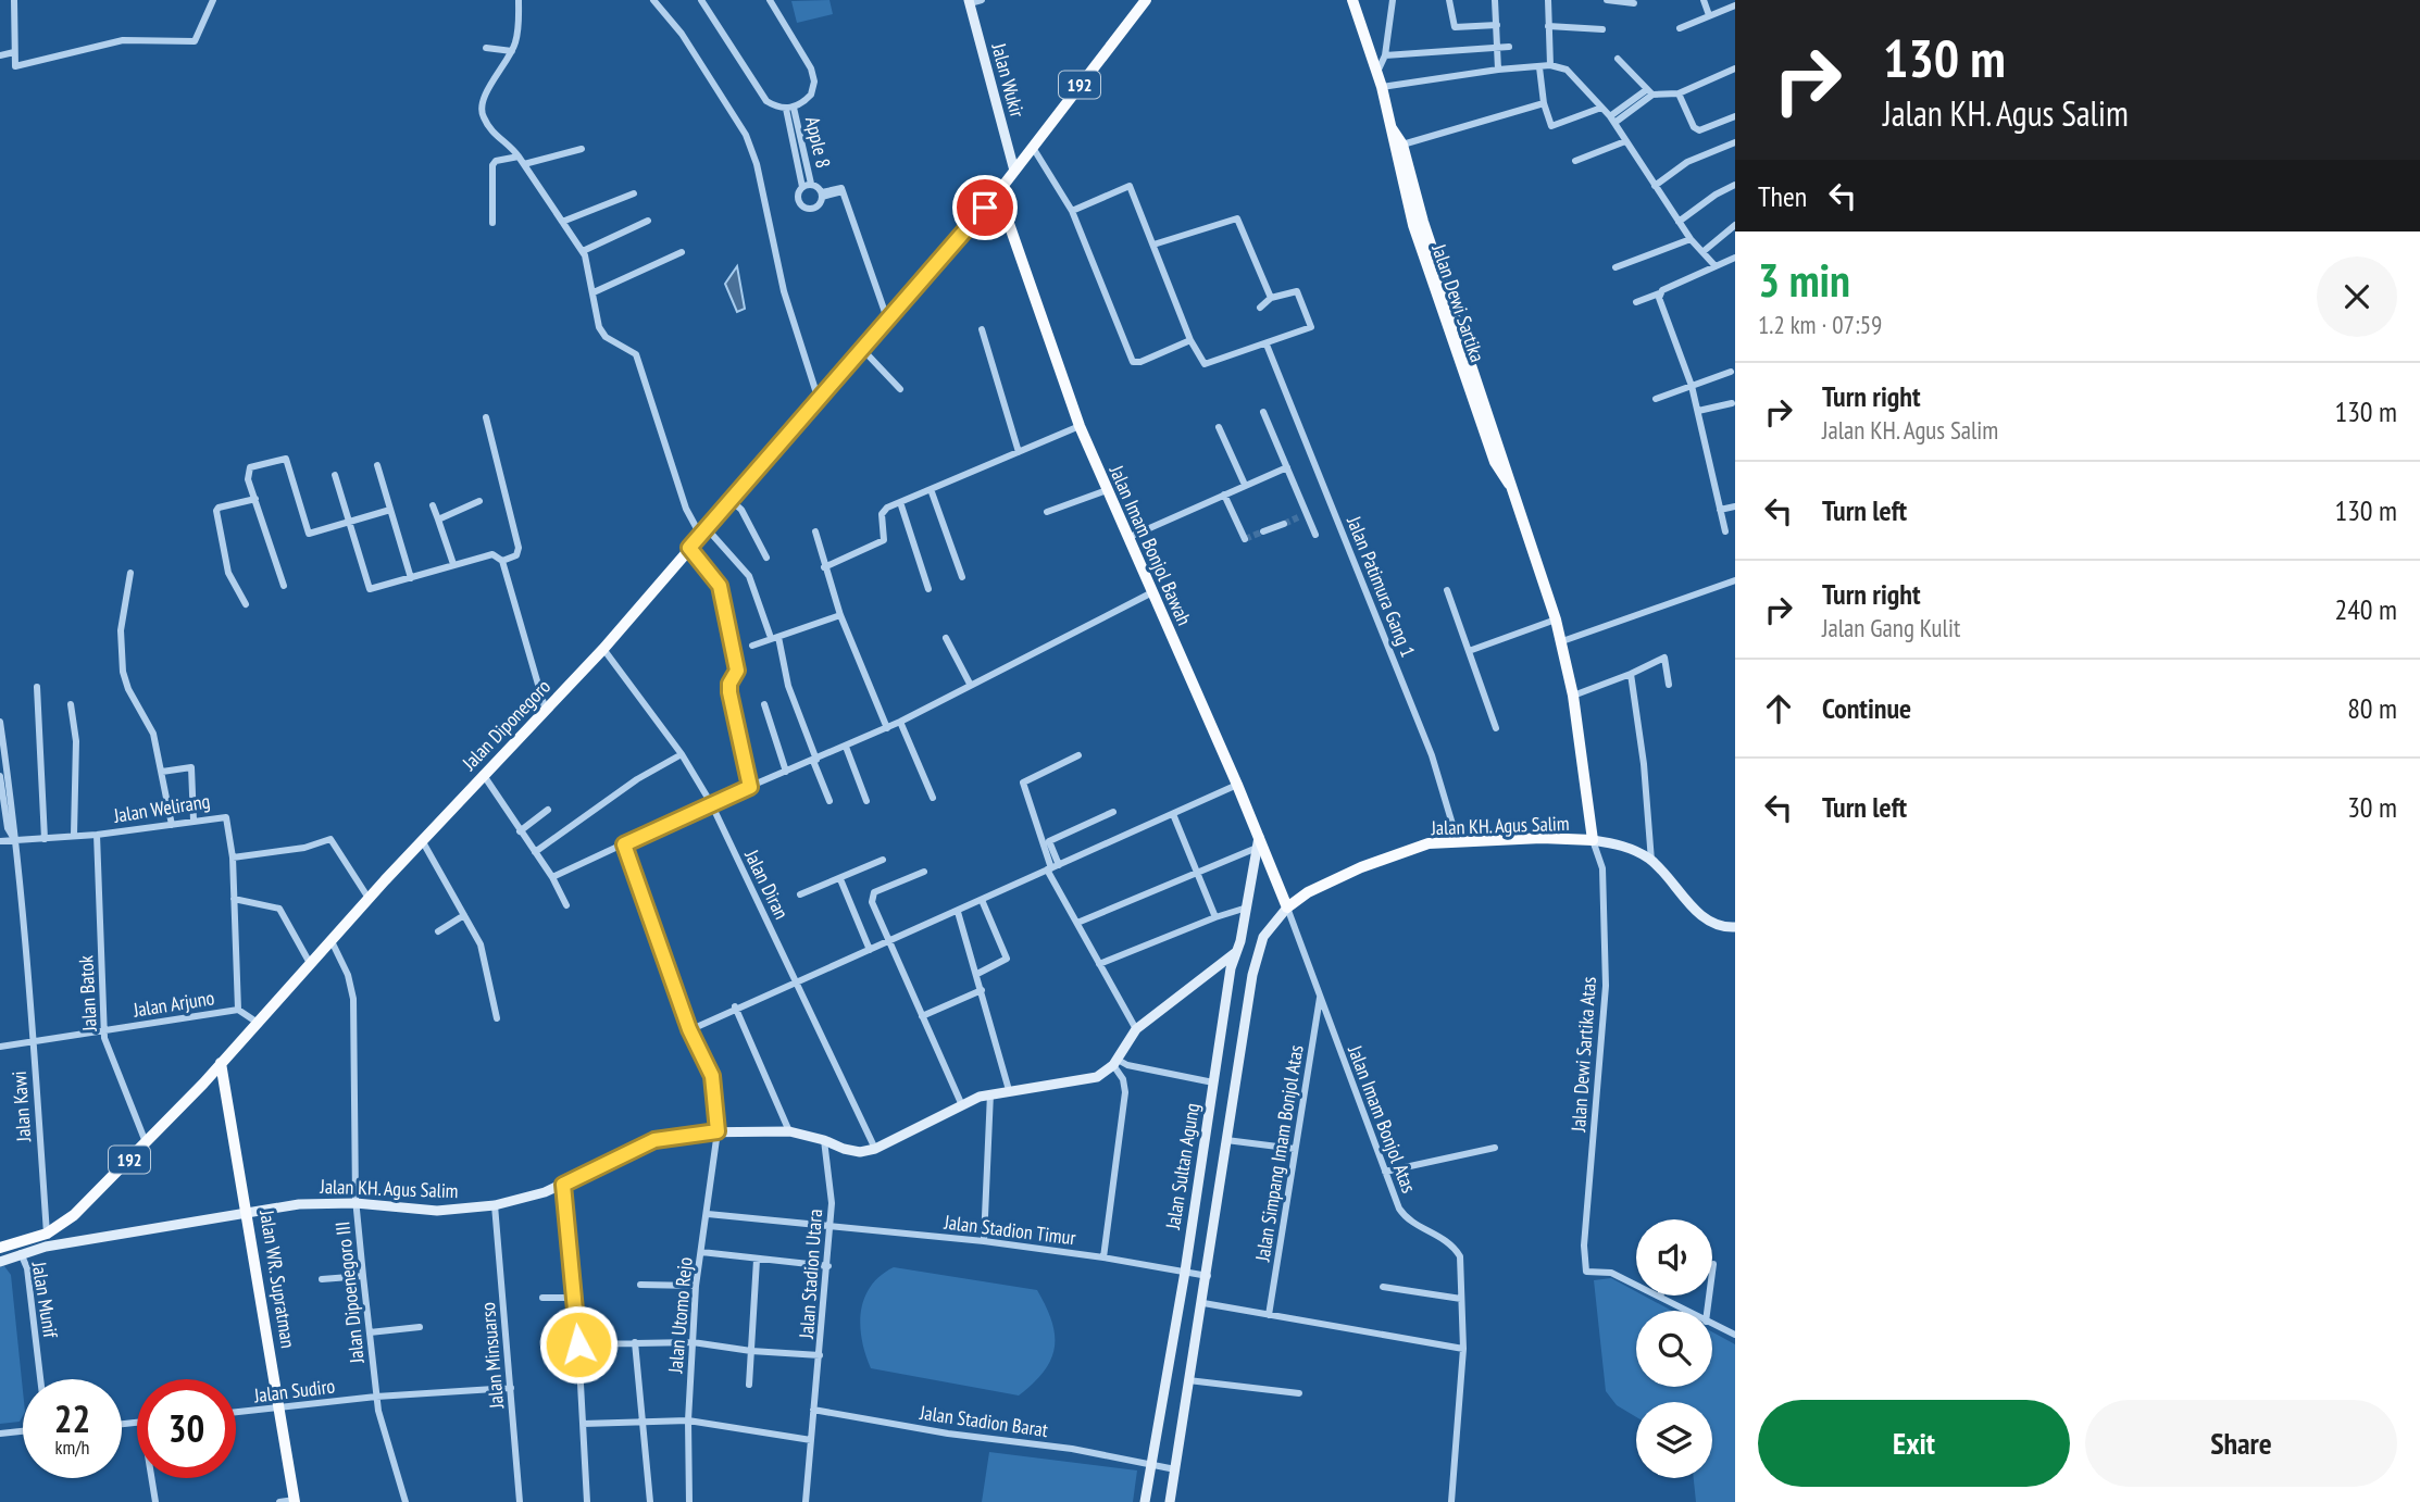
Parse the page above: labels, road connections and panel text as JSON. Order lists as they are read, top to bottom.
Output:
{
  "streets": {
    "main road": [
      "Jalan Wukir",
      "192",
      "Jalan Dewi Sartika",
      "Jalan Imam Bonjol Bawah",
      "Jalan Diponegoro",
      "Jalan KH. Agus Salim",
      "Jalan Sultan Agung",
      "Jalan WR. Supratman"
    ],
    "street": [
      "Apple 8",
      "Jalan Patimura Gang 1",
      "Jalan Welirang",
      "Jalan Diran",
      "Jalan Batok",
      "Jalan Arjuno",
      "Jalan Dewi Sartika Atas",
      "Jalan Kawi",
      "Jalan Imam Bonjol Atas",
      "Jalan Simpang Imam Bonjol Atas",
      "Jalan Stadion Timur",
      "Jalan Stadion Utara",
      "Jalan Dipoenegoro III",
      "Jalan Munif",
      "Jalan Utomo Rejo",
      "Jalan Minsuarso",
      "Jalan Sudiro",
      "Jalan Stadion Barat"
    ]
  },
  "crossings": [
    ["Jalan Wukir", "192"],
    ["192", "Jalan Imam Bonjol Bawah"],
    ["192", "Jalan Diponegoro"],
    ["Jalan Dewi Sartika", "Jalan KH. Agus Salim"],
    ["Jalan Dewi Sartika", "Jalan Dewi Sartika Atas"],
    ["Jalan Imam Bonjol Bawah", "Jalan Diponegoro"],
    ["Jalan Imam Bonjol Bawah", "Jalan KH. Agus Salim"],
    ["Jalan Imam Bonjol Bawah", "Jalan Imam Bonjol Atas"],
    ["Jalan Imam Bonjol Bawah", "Jalan Sultan Agung"],
    ["Jalan Patimura Gang 1", "Jalan KH. Agus Salim"],
    ["Jalan Diponegoro", "Jalan KH. Agus Salim"],
    ["Jalan Diponegoro", "Jalan Diran"],
    ["Jalan Diponegoro", "Jalan Batok"],
    ["Jalan Diponegoro", "Jalan Arjuno"],
    ["Jalan Diponegoro", "Jalan Kawi"],
    ["Jalan Diponegoro", "Jalan WR. Supratman"],
    ["Jalan Diponegoro", "Jalan Dipoenegoro III"],
    ["Jalan Diponegoro", "Jalan Munif"],
    ["Jalan Welirang", "Jalan Batok"],
    ["Jalan Welirang", "Jalan Arjuno"],
    ["Jalan Welirang", "Jalan Kawi"],
    ["Jalan KH. Agus Salim", "Jalan Diran"],
    ["Jalan KH. Agus Salim", "Jalan Dewi Sartika Atas"],
    ["Jalan KH. Agus Salim", "Jalan Imam Bonjol Atas"],
    ["Jalan KH. Agus Salim", "Jalan Sultan Agung"],
    ["Jalan KH. Agus Salim", "Jalan Stadion Utara"],
    ["Jalan KH. Agus Salim", "Jalan WR. Supratman"],
    ["Jalan KH. Agus Salim", "Jalan Dipoenegoro III"],
    ["Jalan KH. Agus Salim", "Jalan Munif"],
    ["Jalan KH. Agus Salim", "Jalan Utomo Rejo"],
    ["Jalan KH. Agus Salim", "Jalan Minsuarso"],
    ["Jalan Batok", "Jalan Arjuno"],
    ["Jalan Arjuno", "Jalan Kawi"],
    ["Jalan Imam Bonjol Atas", "Jalan Simpang Imam Bonjol Atas"],
    ["Jalan Imam Bonjol Atas", "Jalan Sultan Agung"],
    ["Jalan Sultan Agung", "Jalan Stadion Timur"],
    ["Jalan Sultan Agung", "Jalan Stadion Barat"],
    ["Jalan Stadion Timur", "Jalan Stadion Utara"],
    ["Jalan Stadion Timur", "Jalan Utomo Rejo"],
    ["Jalan Stadion Utara", "Jalan Stadion Barat"],
    ["Jalan WR. Supratman", "Jalan Sudiro"],
    ["Jalan Dipoenegoro III", "Jalan Sudiro"],
    ["Jalan Minsuarso", "Jalan Sudiro"]
  ],
  "page": {
    "turn": ["130 m", "Jalan KH. Agus Salim"],
    "then": "Then",
    "heading": ["3 min", "1.2 km · 07:59"],
    "list": [
      {
        "name": "Turn right",
        "note": "Jalan KH. Agus Salim",
        "value": "130 m"
      },
      {
        "name": "Turn left",
        "value": "130 m"
      },
      {
        "name": "Turn right",
        "note": "Jalan Gang Kulit",
        "value": "240 m"
      },
      {
        "name": "Continue",
        "value": "80 m"
      },
      {
        "name": "Turn left",
        "value": "30 m"
      }
    ],
    "speed": "22 km/h",
    "limit": "30",
    "buttons": ["Exit", "Share"]
  }
}
